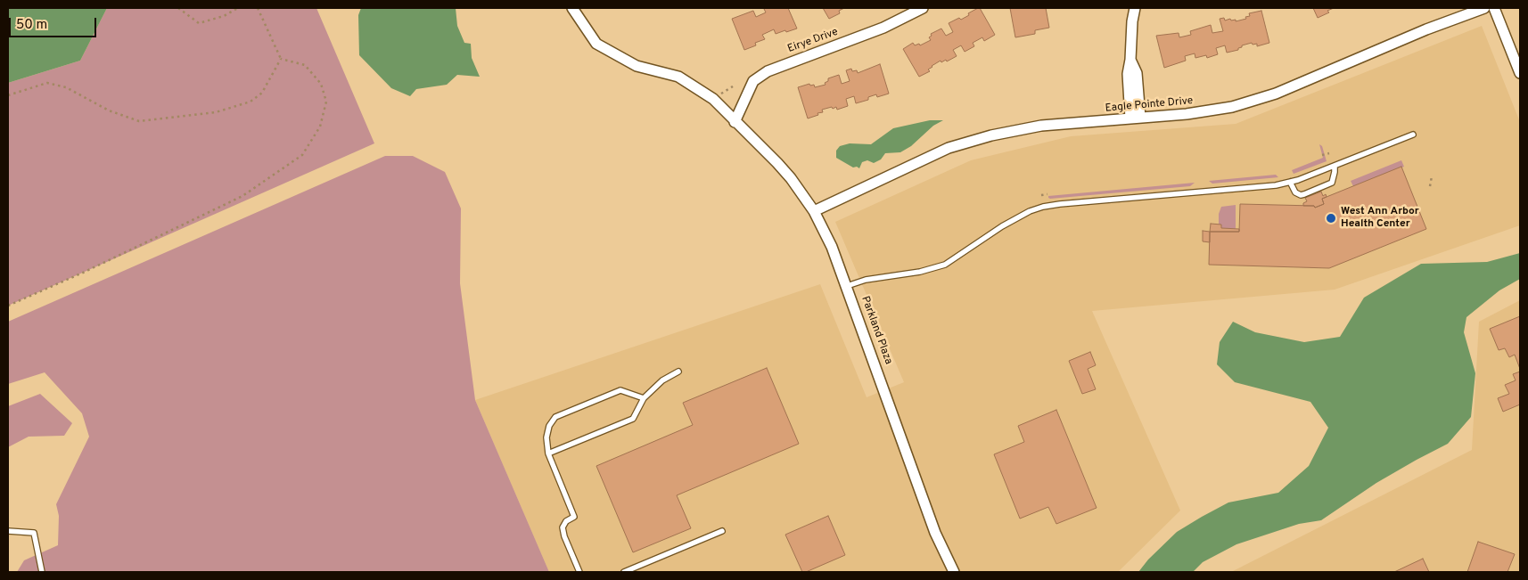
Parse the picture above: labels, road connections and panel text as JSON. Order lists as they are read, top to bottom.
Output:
{
  "streets": {
    "street": ["Eirye Drive", "Eagle Pointe Drive", "Parkland Plaza"]
  },
  "crossings": [
    ["Eirye Drive", "Parkland Plaza"],
    ["Eagle Pointe Drive", "Parkland Plaza"]
  ],
  "places": ["West Ann Arbor Health Center"],
  "scale_bar": "50 m"
}
